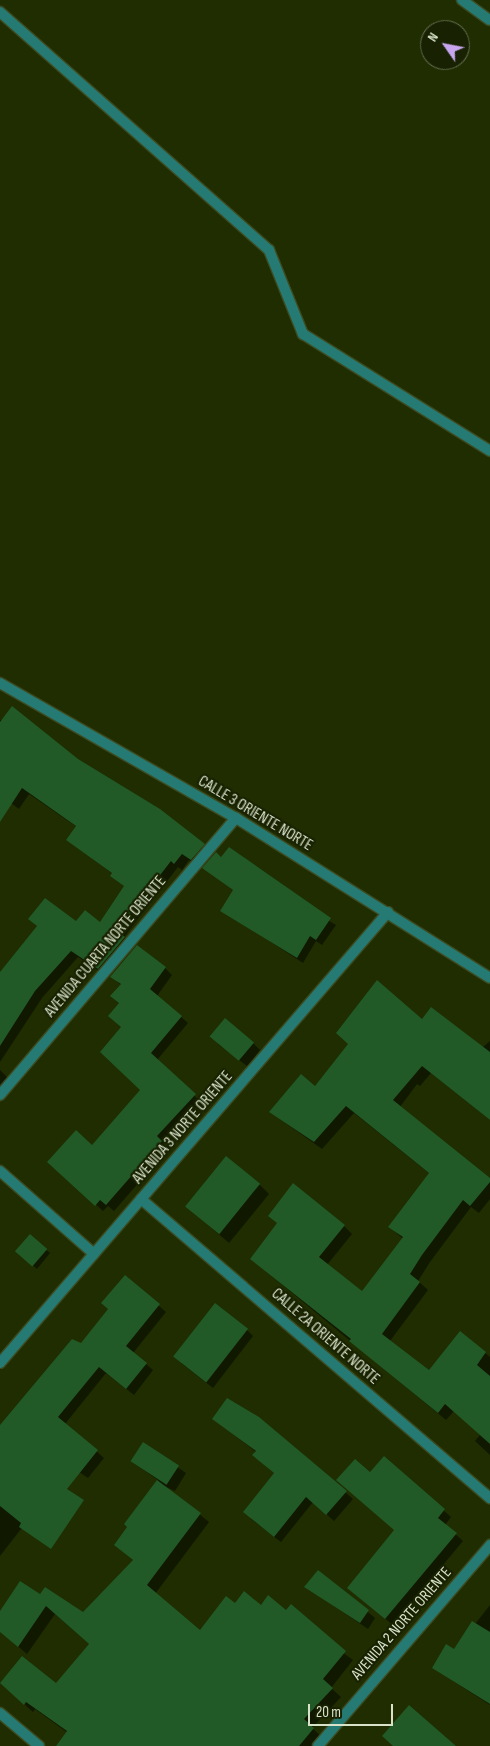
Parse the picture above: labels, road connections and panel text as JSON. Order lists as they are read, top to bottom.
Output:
{
  "streets": {
    "street": [
      "CALLE 3 ORIENTE NORTE",
      "AVENIDA CUARTA NORTE ORIENTE",
      "AVENIDA 3 NORTE ORIENTE",
      "CALLE 2A ORIENTE NORTE",
      "AVENIDA 2 NORTE ORIENTE"
    ]
  },
  "crossings": [
    ["CALLE 3 ORIENTE NORTE", "AVENIDA CUARTA NORTE ORIENTE"],
    ["CALLE 3 ORIENTE NORTE", "AVENIDA 3 NORTE ORIENTE"],
    ["AVENIDA 3 NORTE ORIENTE", "CALLE 2A ORIENTE NORTE"]
  ],
  "scale_bar": "20 m",
  "north": "top left"
}
